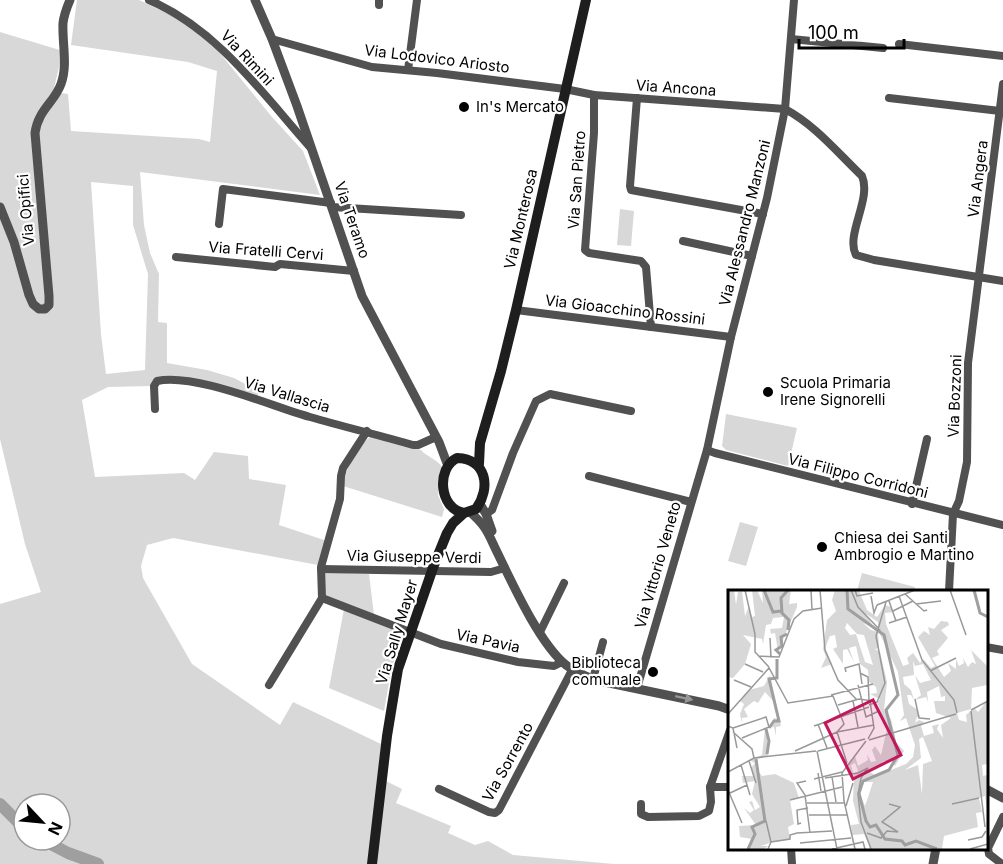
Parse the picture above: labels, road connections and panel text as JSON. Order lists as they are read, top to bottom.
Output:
{
  "streets": {
    "main road": ["Via Monterosa", "Via Sally Mayer"],
    "street": [
      "Via Rimini",
      "Via Lodovico Ariosto",
      "Via Ancona",
      "Via Angera",
      "Via San Pietro",
      "Via Opifici",
      "Via Teramo",
      "Via Alessandro Manzoni",
      "Via Fratelli Cervi",
      "Via Gioacchino Rossini",
      "Via Vallascia",
      "Via Bozzoni",
      "Via Filippo Corridoni",
      "Via Giuseppe Verdi",
      "Via Vittorio Veneto",
      "Via Pavia",
      "Via Sorrento"
    ]
  },
  "crossings": [
    ["Via Rimini", "Via Teramo"],
    ["Via Lodovico Ariosto", "Via Ancona"],
    ["Via Lodovico Ariosto", "Via Monterosa"],
    ["Via Lodovico Ariosto", "Via Teramo"],
    ["Via Ancona", "Via San Pietro"],
    ["Via Ancona", "Via Monterosa"],
    ["Via Ancona", "Via Alessandro Manzoni"],
    ["Via Angera", "Via Bozzoni"],
    ["Via San Pietro", "Via Gioacchino Rossini"],
    ["Via Monterosa", "Via Teramo"],
    ["Via Monterosa", "Via Gioacchino Rossini"],
    ["Via Monterosa", "Via Sally Mayer"],
    ["Via Teramo", "Via Fratelli Cervi"],
    ["Via Teramo", "Via Vallascia"],
    ["Via Teramo", "Via Sally Mayer"],
    ["Via Alessandro Manzoni", "Via Gioacchino Rossini"],
    ["Via Alessandro Manzoni", "Via Filippo Corridoni"],
    ["Via Alessandro Manzoni", "Via Vittorio Veneto"],
    ["Via Bozzoni", "Via Filippo Corridoni"],
    ["Via Filippo Corridoni", "Via Vittorio Veneto"],
    ["Via Giuseppe Verdi", "Via Sally Mayer"],
    ["Via Sally Mayer", "Via Pavia"]
  ],
  "places": [
    "In's Mercato",
    "Scuola Primaria Irene Signorelli",
    "Chiesa dei Santi Ambrogio e Martino",
    "Biblioteca comunale"
  ],
  "scale_bar": "100 m",
  "north": "bottom right"
}
